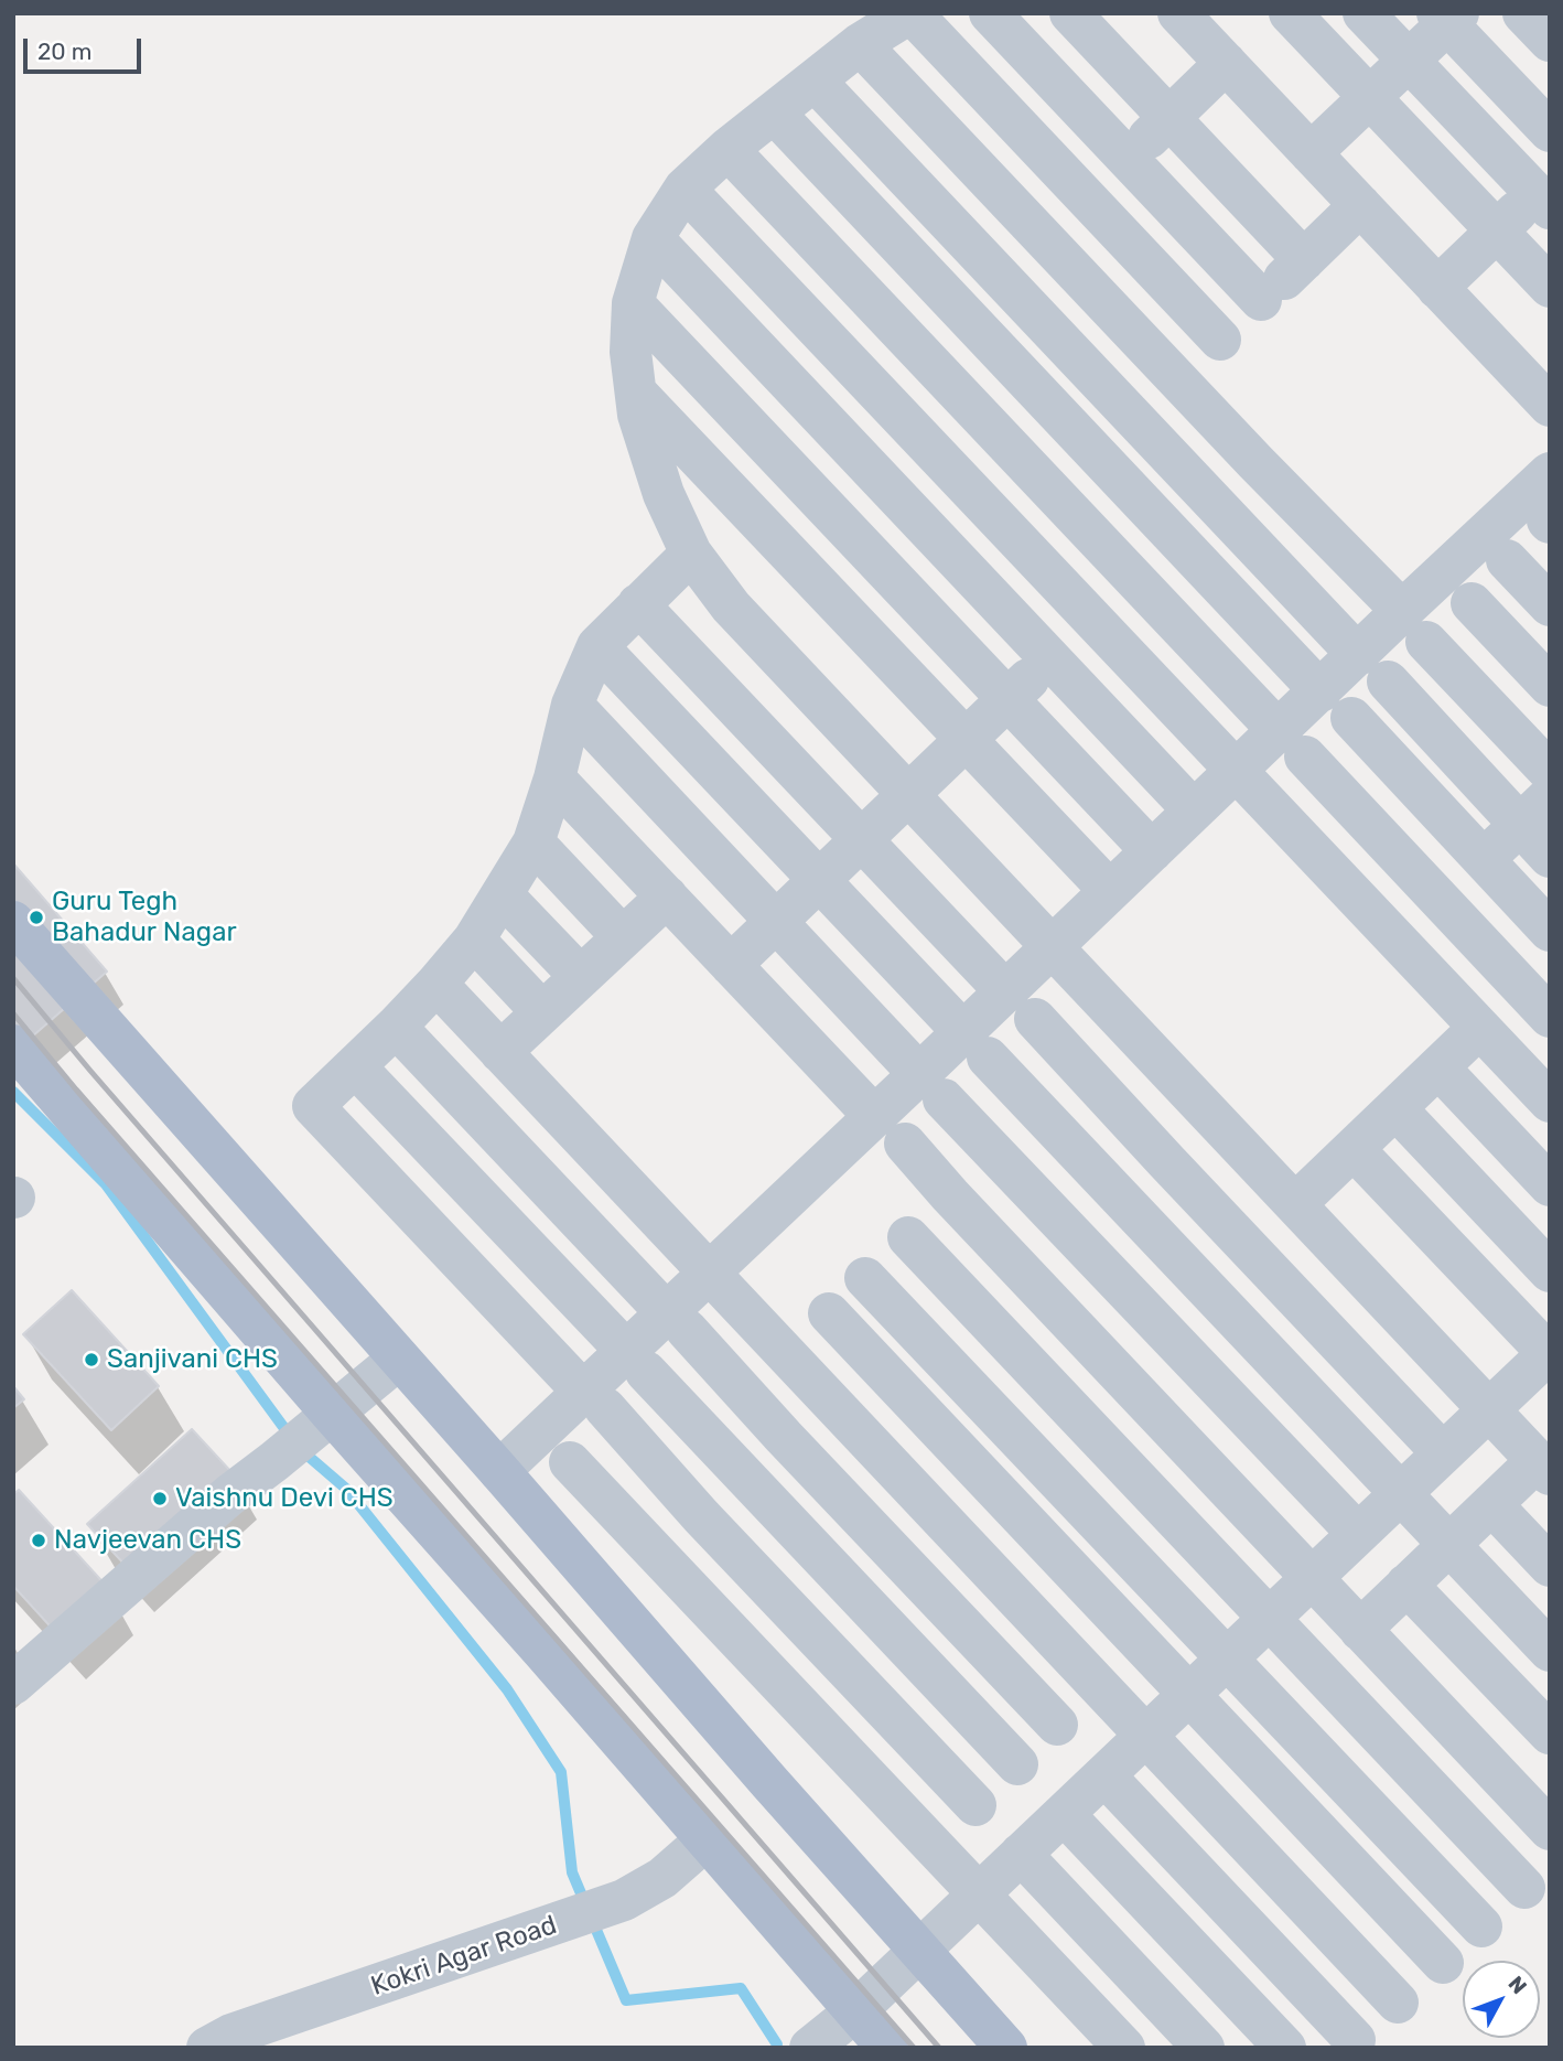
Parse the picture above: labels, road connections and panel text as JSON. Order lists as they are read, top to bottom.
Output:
{
  "streets": {
    "street": ["Kokri Agar Road"]
  },
  "places": [
    "Guru Tegh Bahadur Nagar",
    "Sanjivani CHS",
    "Vaishnu Devi CHS",
    "Navjeevan CHS"
  ],
  "scale_bar": "20 m",
  "north": "top right"
}
